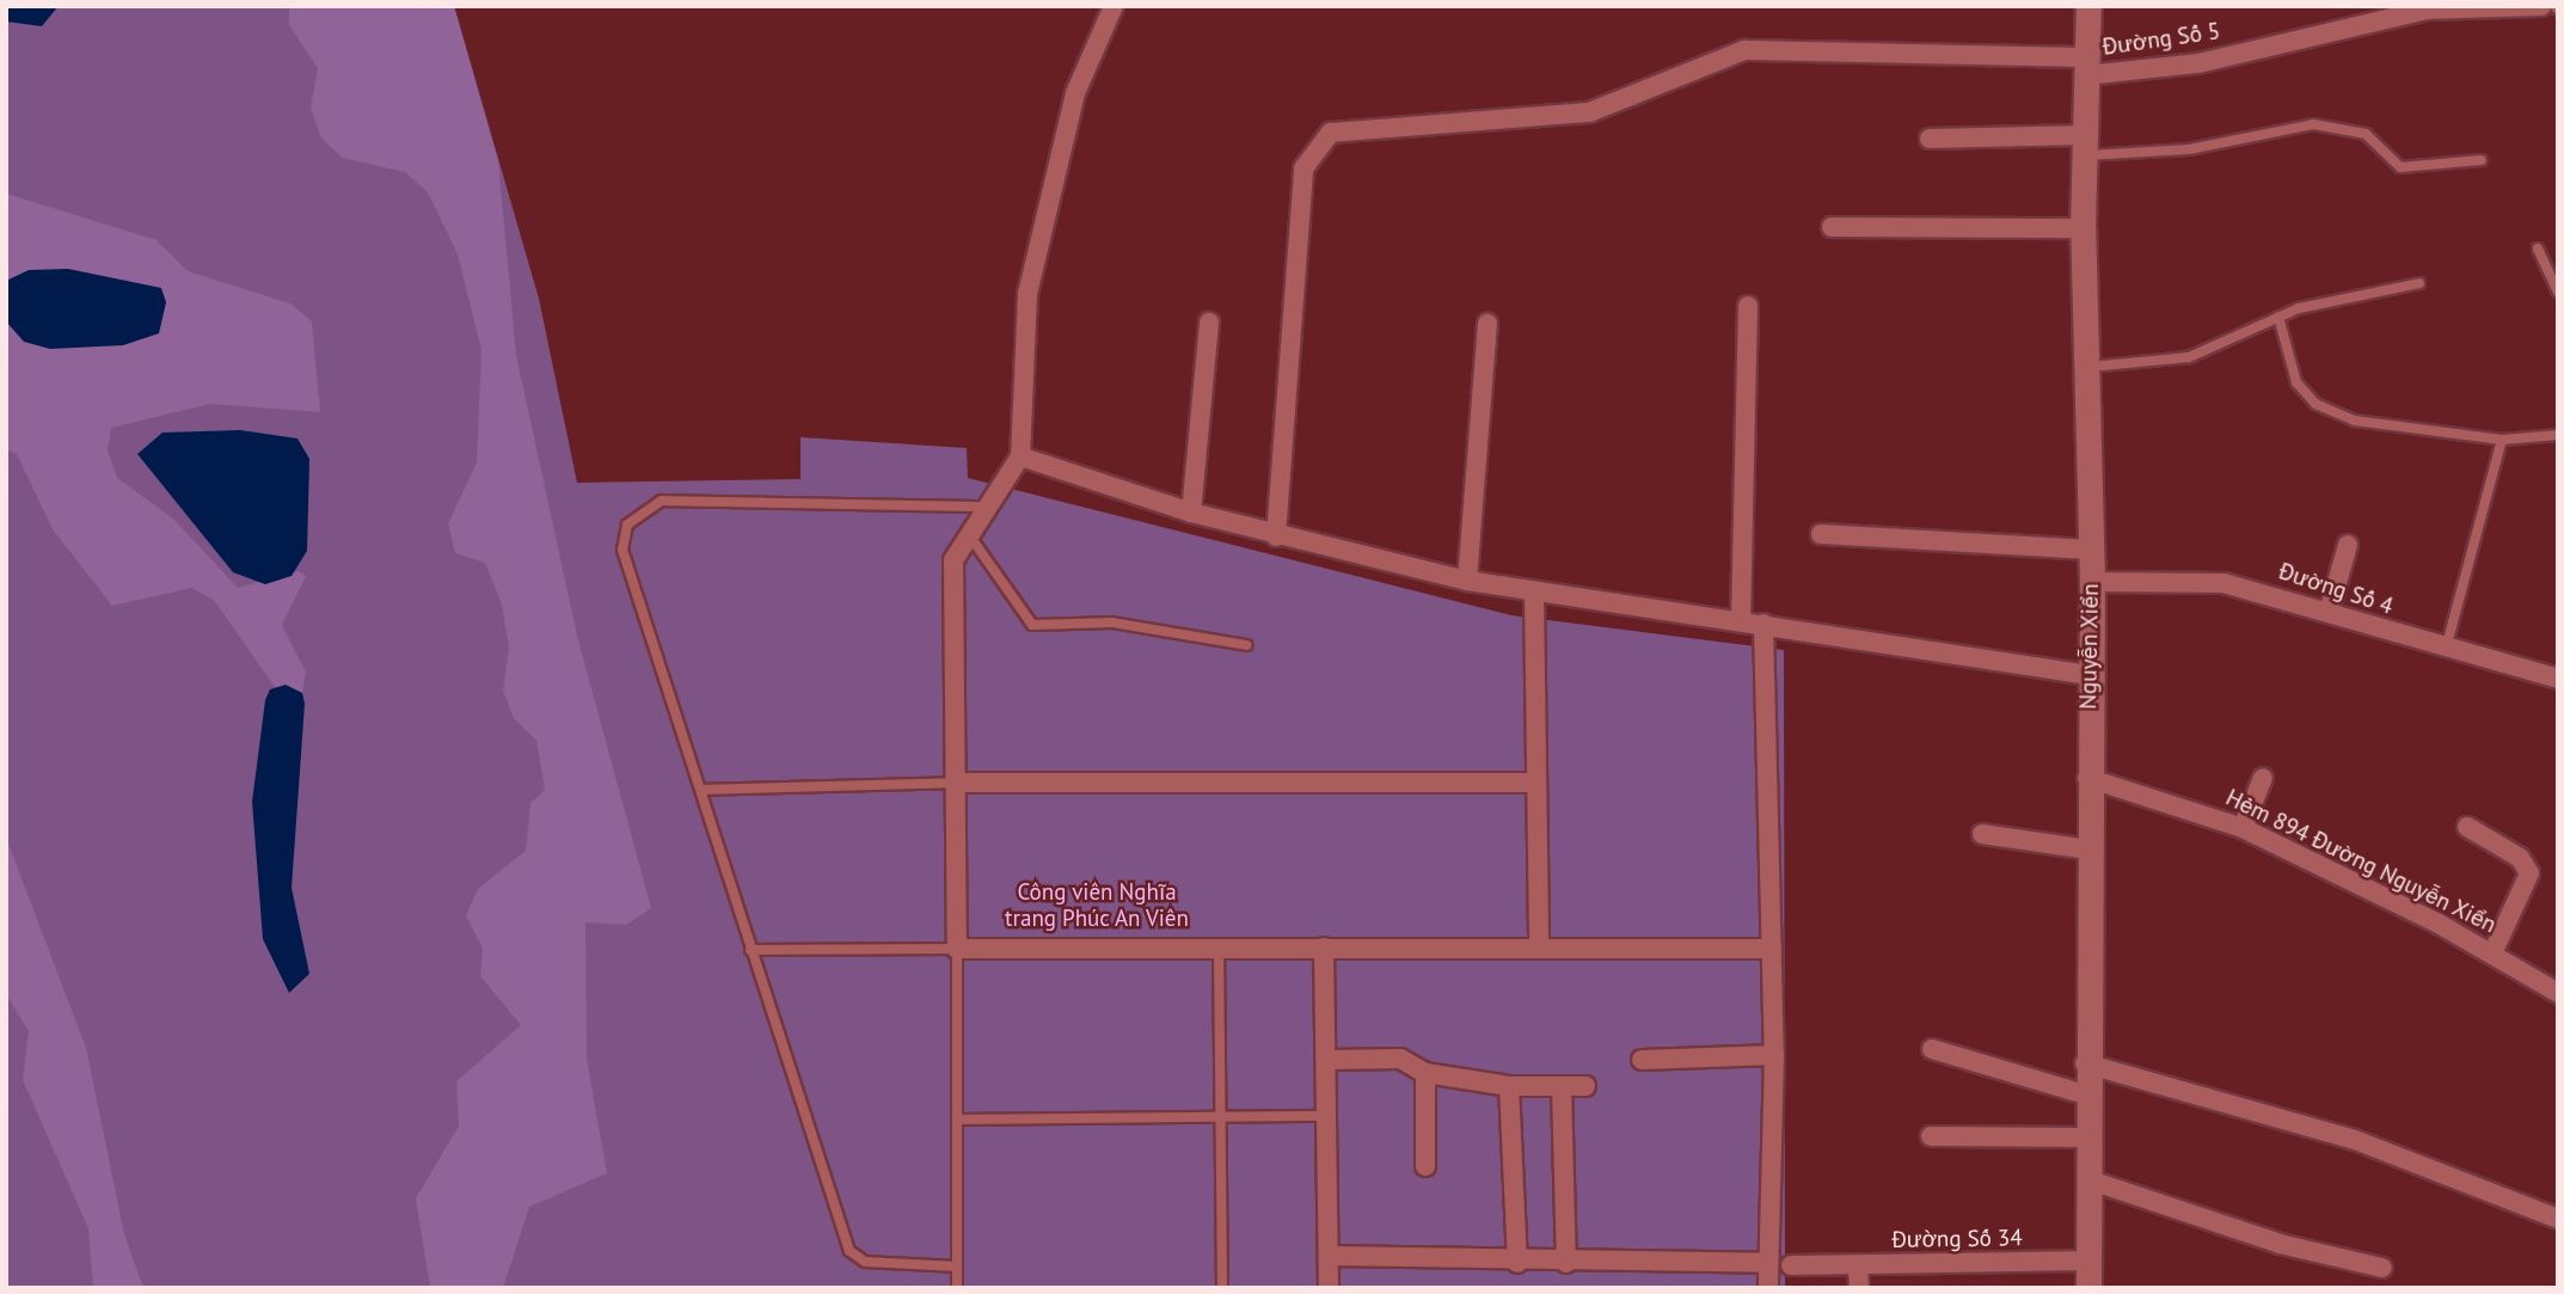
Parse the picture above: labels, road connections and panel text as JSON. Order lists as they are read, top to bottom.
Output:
{
  "streets": {
    "main road": ["Nguyễn Xiển"],
    "street": [
      "Đường Số 5",
      "Đường Số 4",
      "Hẻm 894 Đường Nguyễn Xiển",
      "Đường Số 34"
    ]
  },
  "crossings": [
    ["Đường Số 5", "Nguyễn Xiển"],
    ["Đường Số 4", "Nguyễn Xiển"],
    ["Nguyễn Xiển", "Hẻm 894 Đường Nguyễn Xiển"],
    ["Nguyễn Xiển", "Đường Số 34"]
  ],
  "parks": ["Công viên Nghĩa trang Phúc An Viên"]
}
